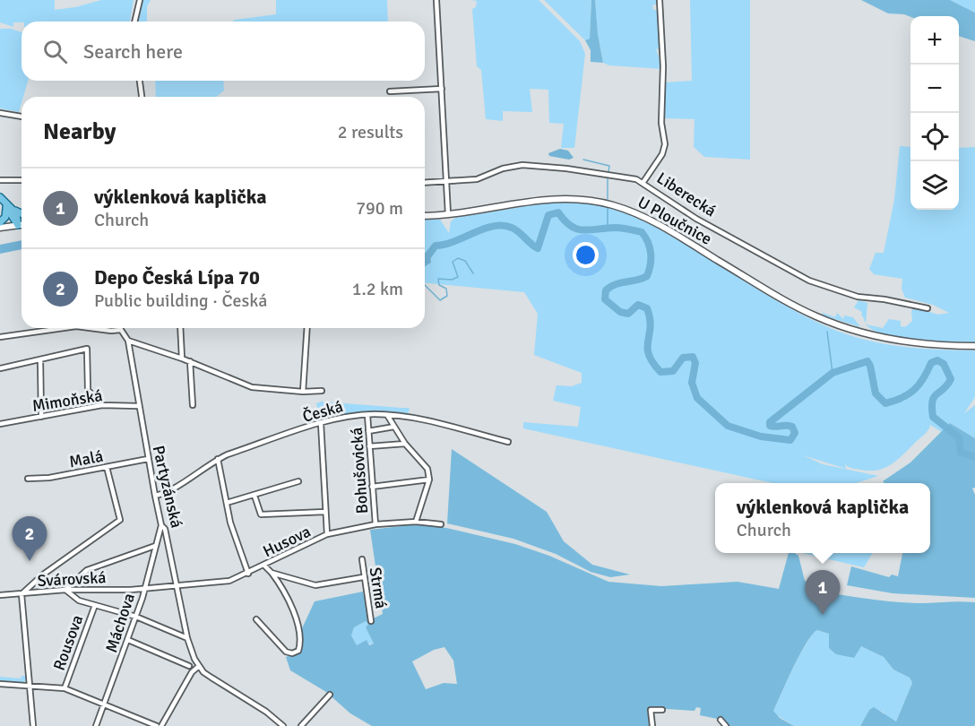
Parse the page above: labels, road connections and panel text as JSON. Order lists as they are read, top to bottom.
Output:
{
  "streets": {
    "main road": ["U Ploučnice"],
    "street": [
      "Liberecká",
      "Mimoňská",
      "Česká",
      "Malá",
      "Bohušovická",
      "Partyzánská",
      "Husova",
      "Svárovská",
      "Strmá",
      "Máchova",
      "Rousova"
    ]
  },
  "crossings": [
    ["Mimoňská", "Partyzánská"],
    ["Česká", "Bohušovická"],
    ["Česká", "Partyzánská"],
    ["Malá", "Partyzánská"],
    ["Bohušovická", "Husova"],
    ["Partyzánská", "Husova"],
    ["Partyzánská", "Máchova"],
    ["Husova", "Svárovská"],
    ["Husova", "Máchova"],
    ["Svárovská", "Máchova"]
  ],
  "page": {
    "map_buttons": ["+", "−"],
    "search": "Search here",
    "heading": ["Nearby", "2 results"],
    "list": [
      {
        "mark": "1",
        "name": "výklenková kaplička",
        "note": "Church",
        "value": "790 m"
      },
      {
        "mark": "2",
        "name": "Depo Česká Lípa 70",
        "note": "Public building · Česká",
        "value": "1.2 km"
      }
    ],
    "popup": ["výklenková kaplička", "Church"],
    "pins": ["2", "1"]
  }
}
